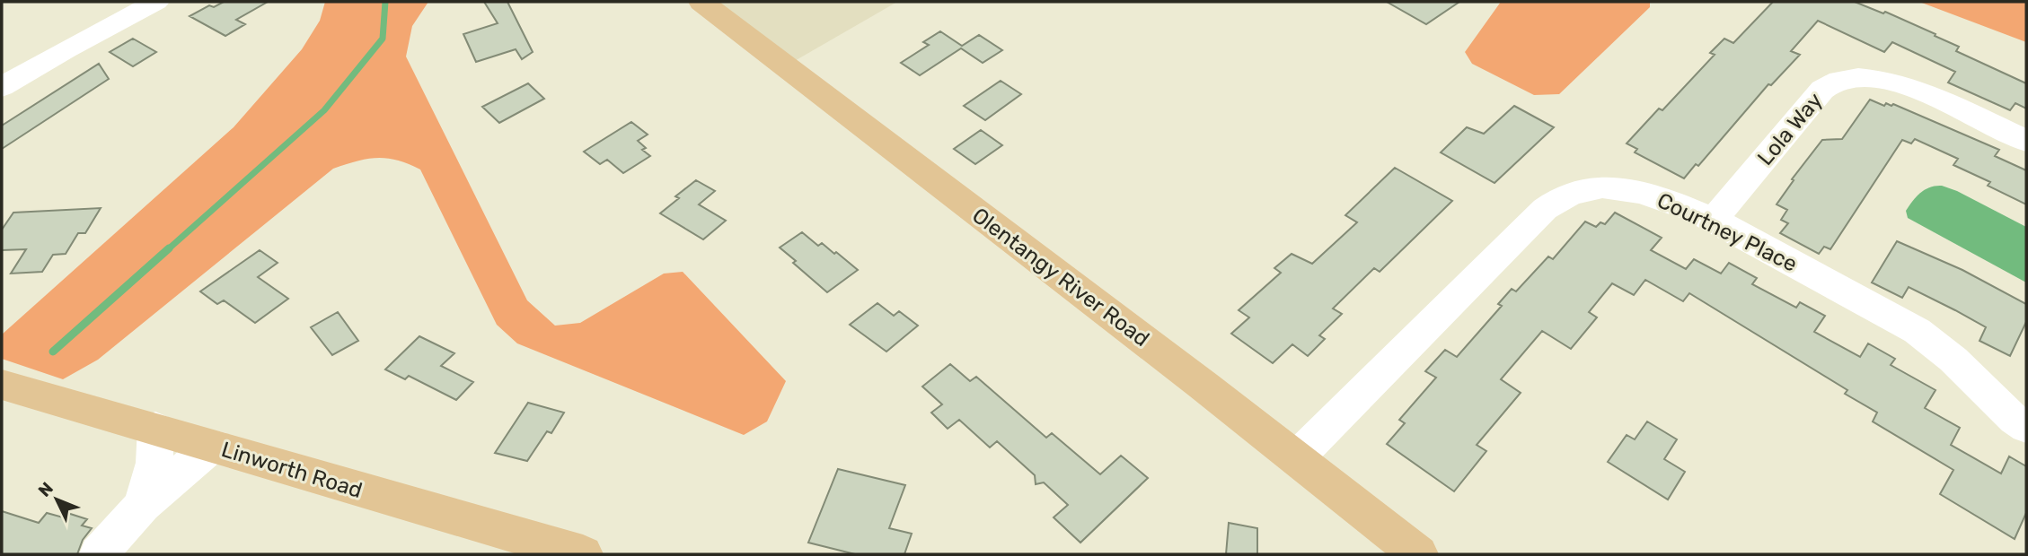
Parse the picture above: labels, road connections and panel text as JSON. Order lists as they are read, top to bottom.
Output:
{
  "streets": {
    "main road": ["Olentangy River Road", "Linworth Road"],
    "street": ["Lola Way", "Courtney Place"]
  },
  "crossings": [
    ["Lola Way", "Courtney Place"],
    ["Courtney Place", "Olentangy River Road"]
  ],
  "north": "top left"
}
